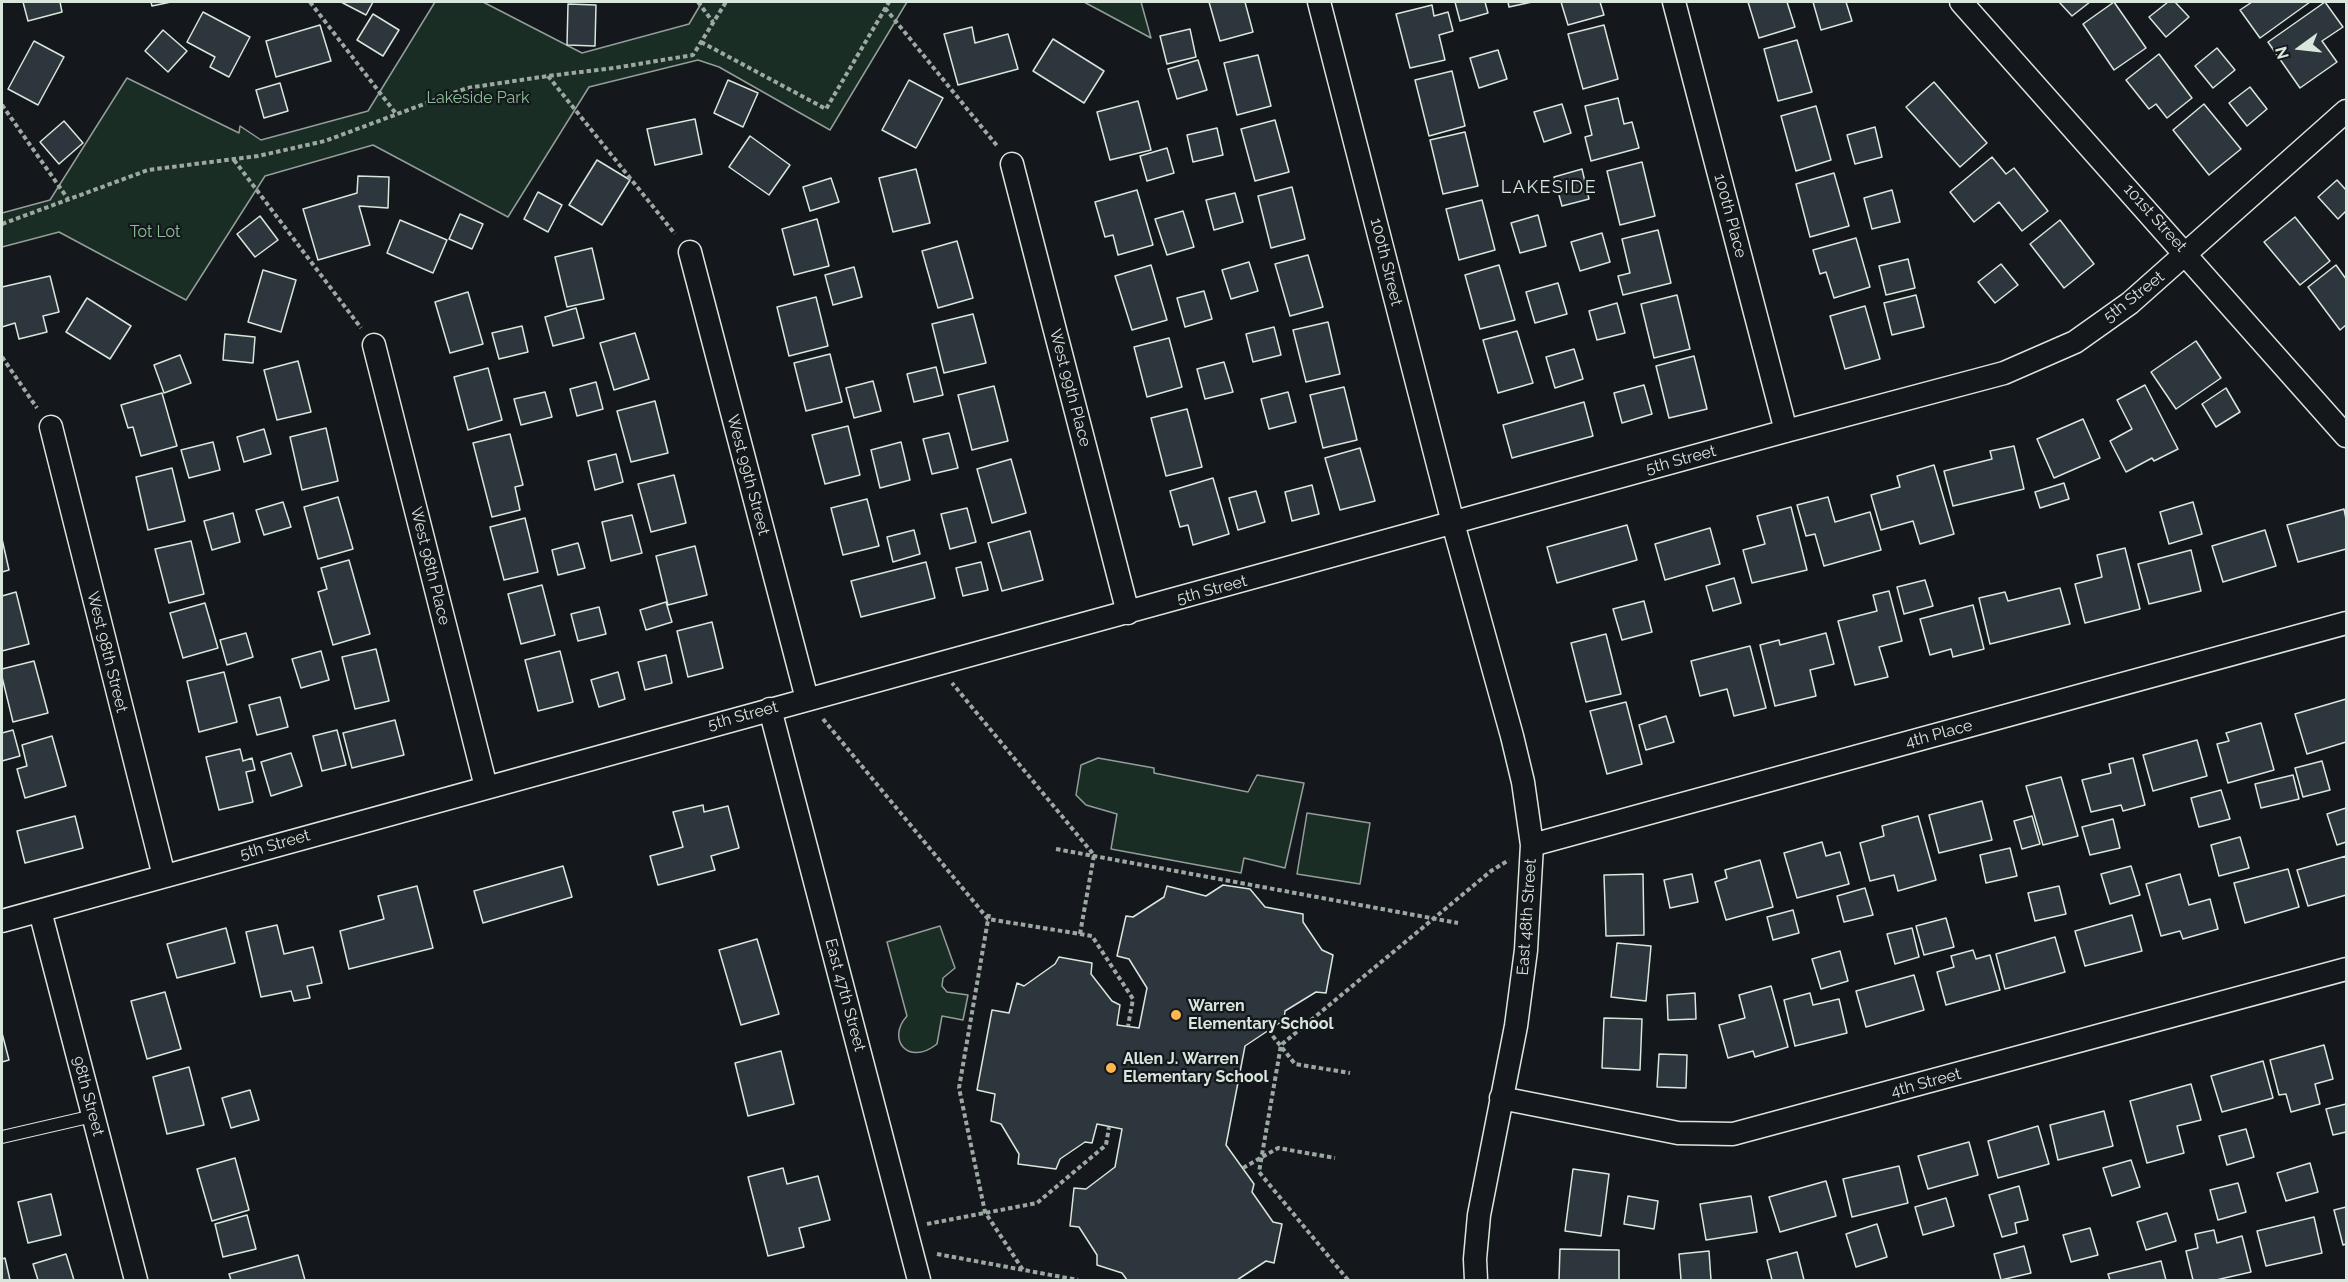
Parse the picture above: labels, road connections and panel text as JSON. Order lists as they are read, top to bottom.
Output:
{
  "streets": {
    "street": [
      "100th Place",
      "101st Street",
      "100th Street",
      "5th Street",
      "West 99th Place",
      "West 99th Street",
      "West 98th Place",
      "West 98th Street",
      "4th Place",
      "East 48th Street",
      "East 47th Street",
      "4th Street",
      "98th Street"
    ]
  },
  "crossings": [
    ["100th Place", "5th Street"],
    ["101st Street", "5th Street"],
    ["100th Street", "5th Street"],
    ["100th Street", "East 48th Street"],
    ["5th Street", "West 99th Place"],
    ["5th Street", "West 99th Street"],
    ["5th Street", "West 98th Place"],
    ["5th Street", "West 98th Street"],
    ["5th Street", "East 48th Street"],
    ["5th Street", "East 47th Street"],
    ["5th Street", "98th Street"],
    ["4th Place", "East 48th Street"],
    ["East 48th Street", "4th Street"]
  ],
  "districts": ["LAKESIDE"],
  "parks": ["Lakeside Park", "Tot Lot"],
  "places": ["Warren Elementary School", "Allen J. Warren Elementary School"],
  "north": "left"
}
